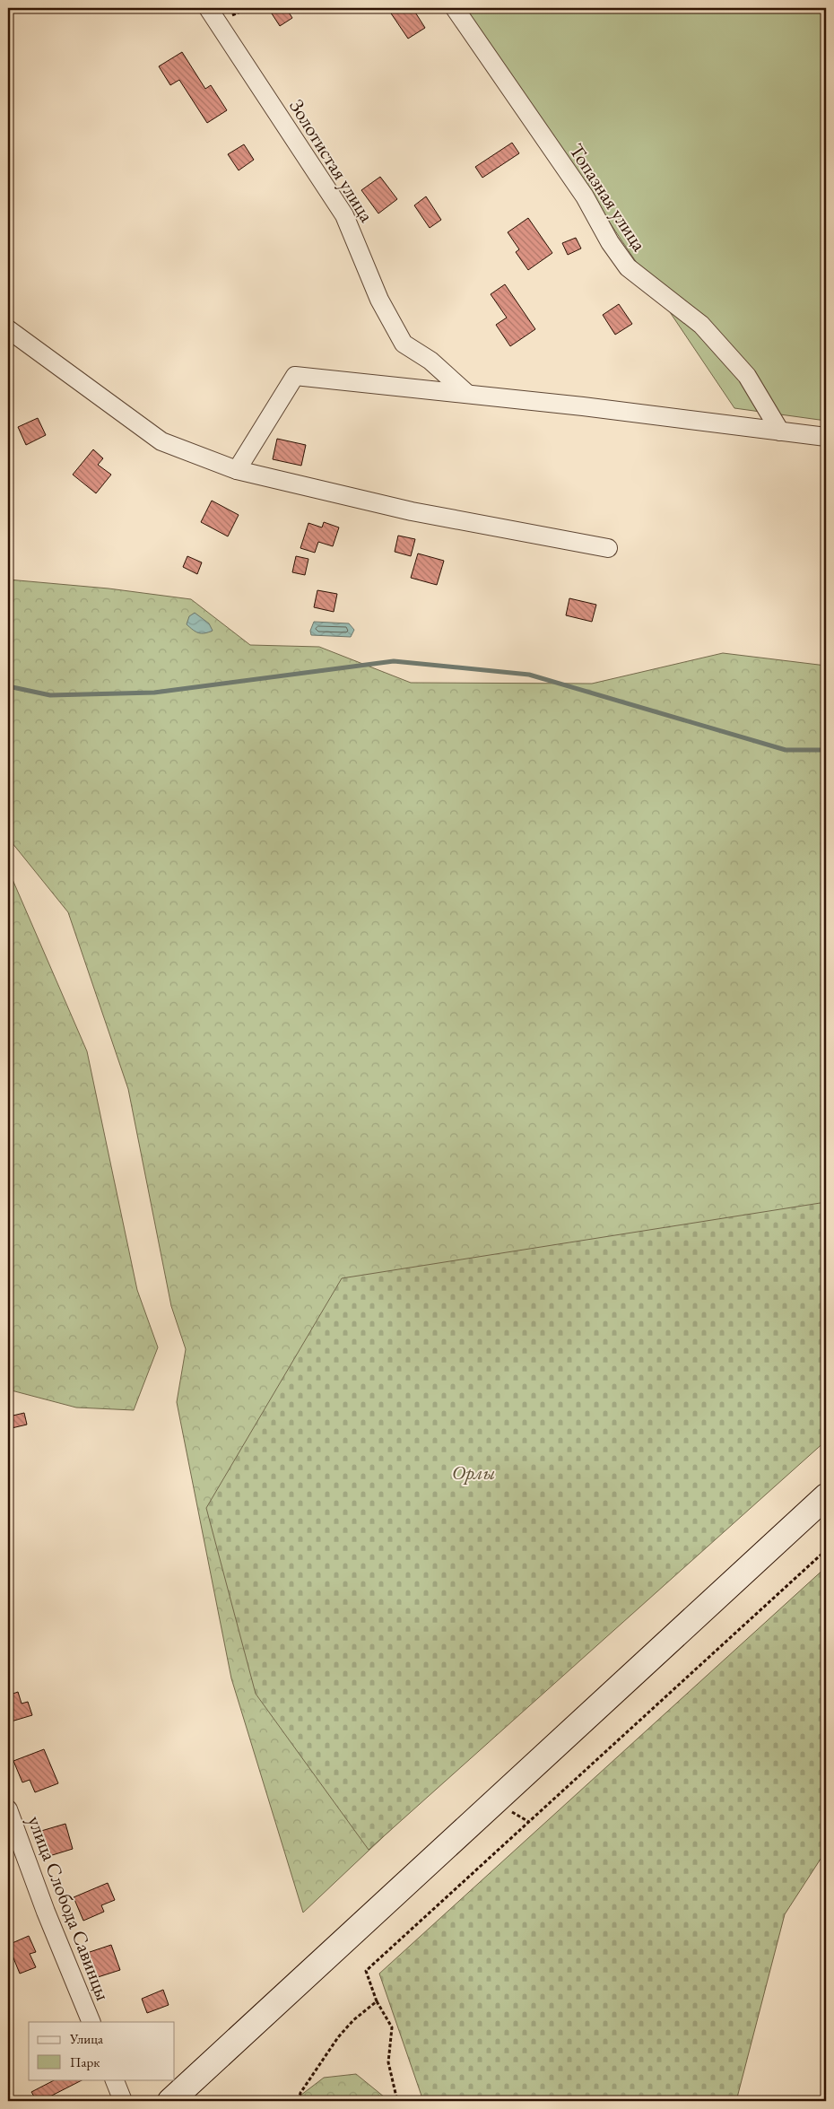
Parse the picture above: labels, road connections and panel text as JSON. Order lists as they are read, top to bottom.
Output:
{
  "streets": {
    "street": ["Золотистая улица", "Топазная улица", "улица Слобода Савинцы"]
  },
  "parks": ["Орлы"],
  "legend": ["Улица", "Парк"]
}
